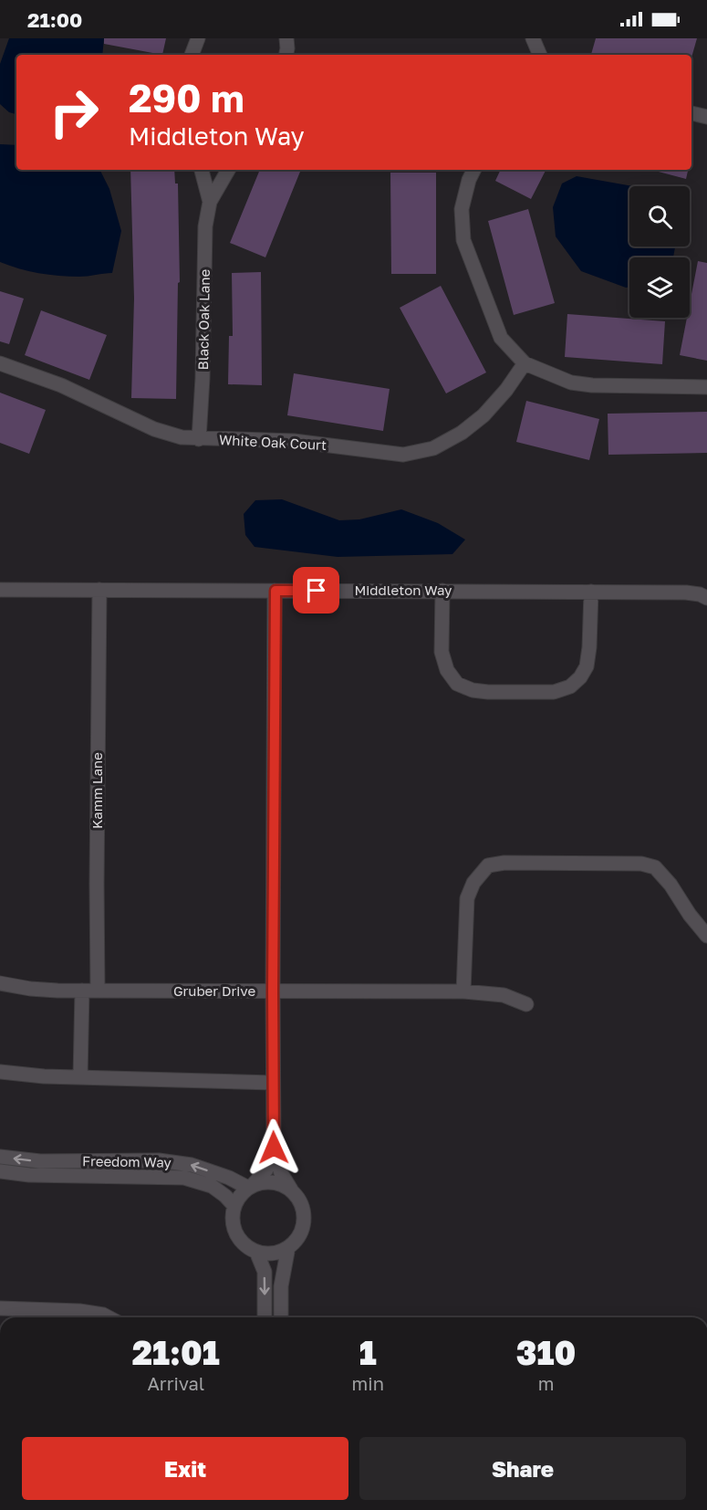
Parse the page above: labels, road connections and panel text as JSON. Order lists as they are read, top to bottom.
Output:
{
  "streets": {
    "street": [
      "Black Oak Lane",
      "White Oak Court",
      "Middleton Way",
      "Kamm Lane",
      "Gruber Drive",
      "Freedom Way"
    ]
  },
  "crossings": [
    ["Black Oak Lane", "White Oak Court"],
    ["Middleton Way", "Kamm Lane"],
    ["Kamm Lane", "Gruber Drive"]
  ],
  "page": {
    "status": "21:00",
    "turn": ["290 m", "Middleton Way"],
    "eta": [
      "21:01",
      "Arrival",
      "1",
      "min",
      "310",
      "m"
    ],
    "buttons": ["Exit", "Share"]
  }
}
